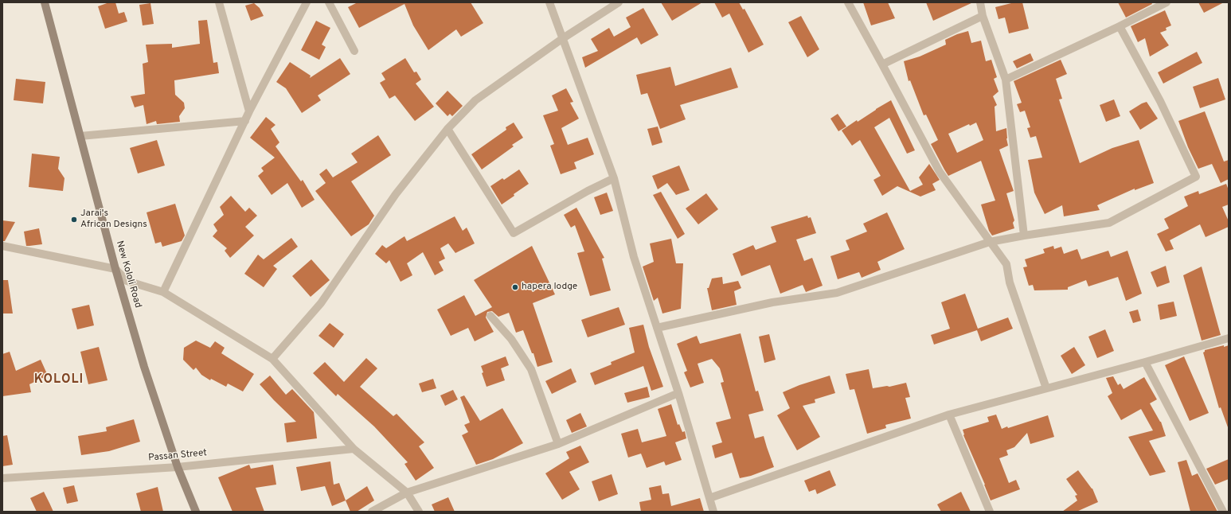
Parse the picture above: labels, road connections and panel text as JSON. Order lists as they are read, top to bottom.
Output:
{
  "streets": {
    "street": ["New Kololi Road", "Passan Street"]
  },
  "crossings": [
    ["New Kololi Road", "Passan Street"]
  ],
  "districts": ["KOLOLI"],
  "places": ["Jarai's African Designs", "hapera lodge"]
}
